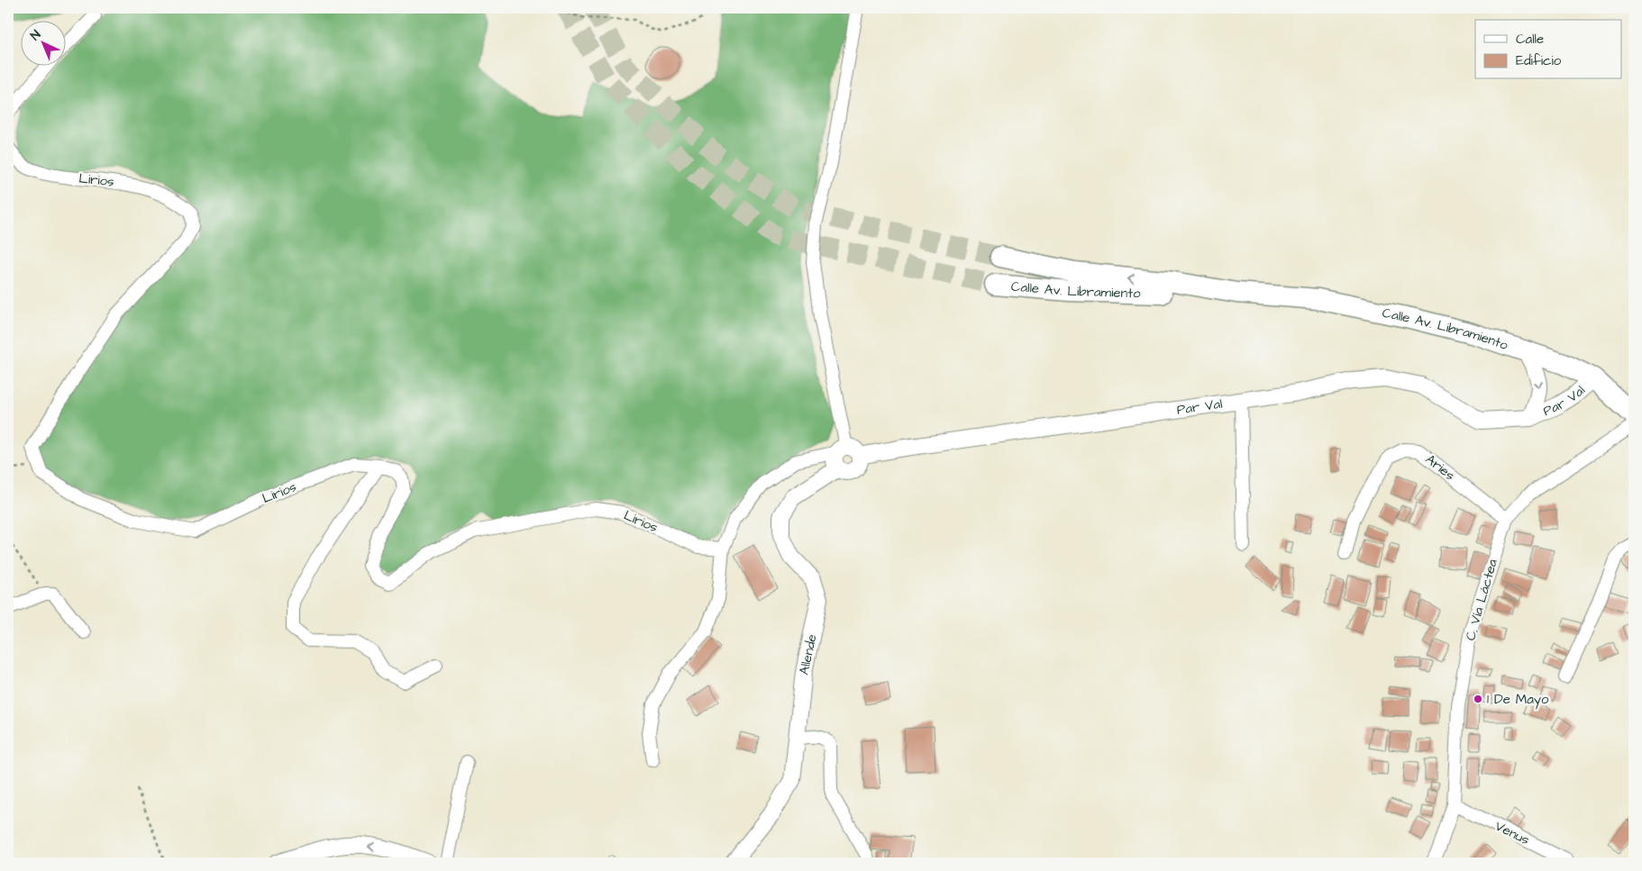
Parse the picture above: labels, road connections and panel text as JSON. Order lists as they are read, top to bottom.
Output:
{
  "streets": {
    "main road": ["Calle Av. Libramiento"],
    "street": [
      "Lirios",
      "Par Val",
      "Aries",
      "C. Vía Láctea",
      "Allende",
      "Venus"
    ]
  },
  "crossings": [
    ["Calle Av. Libramiento", "Par Val"],
    ["Par Val", "Allende"],
    ["Aries", "C. Vía Láctea"],
    ["C. Vía Láctea", "Venus"]
  ],
  "places": ["1 De Mayo"],
  "legend": ["Calle", "Edificio"],
  "north": "top left"
}
